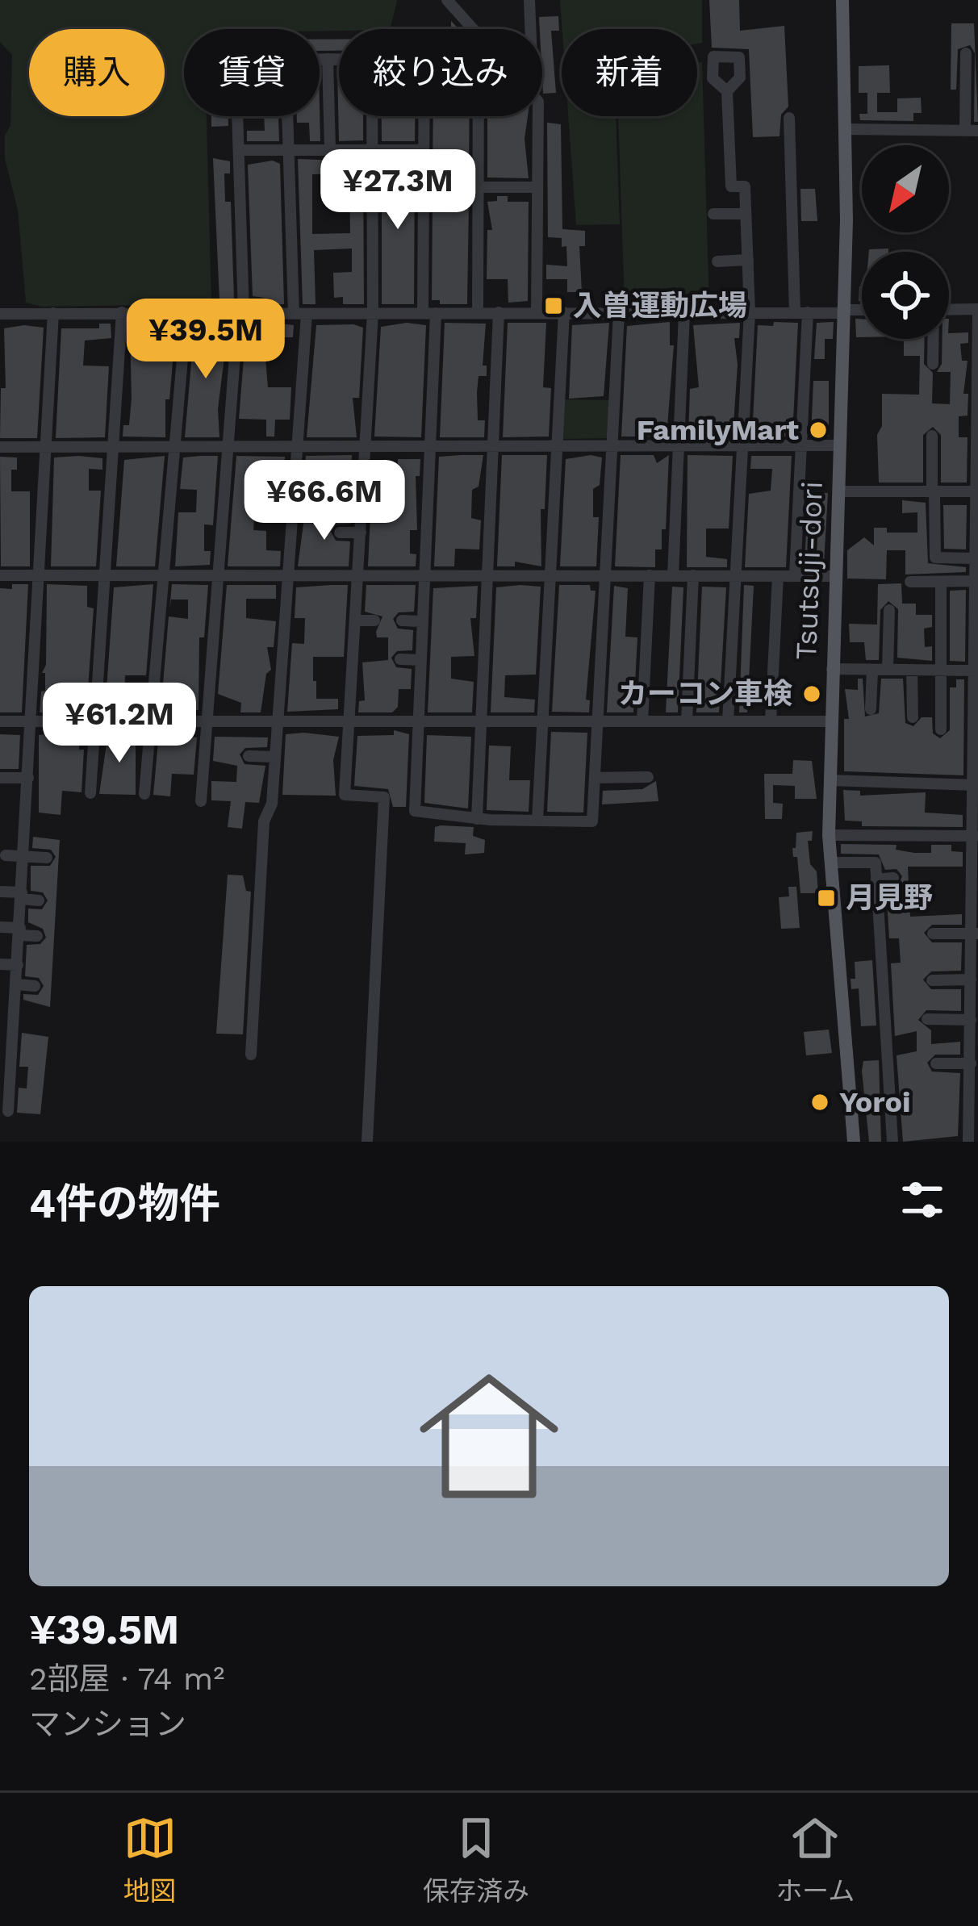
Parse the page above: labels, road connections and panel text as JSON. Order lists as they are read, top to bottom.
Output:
{
  "streets": {
    "main road": ["Tsutsuji-dori"]
  },
  "places": {
    "transit": ["入曽運動広場", "月見野"],
    "other": ["FamilyMart", "カーコン車検", "Yoroi"]
  },
  "north": "bottom left",
  "page": {
    "chip": [
      "購入",
      "賃貸",
      "絞り込み",
      "新着"
    ],
    "price": [
      "¥27.3M",
      "¥39.5M",
      "¥66.6M",
      "¥61.2M"
    ],
    "heading": "4件の物件",
    "list": [
      {
        "name": "¥39.5M",
        "note": "2部屋 · 74 m² · マンション"
      }
    ],
    "tabs": ["地図", "保存済み", "ホーム"]
  }
}
